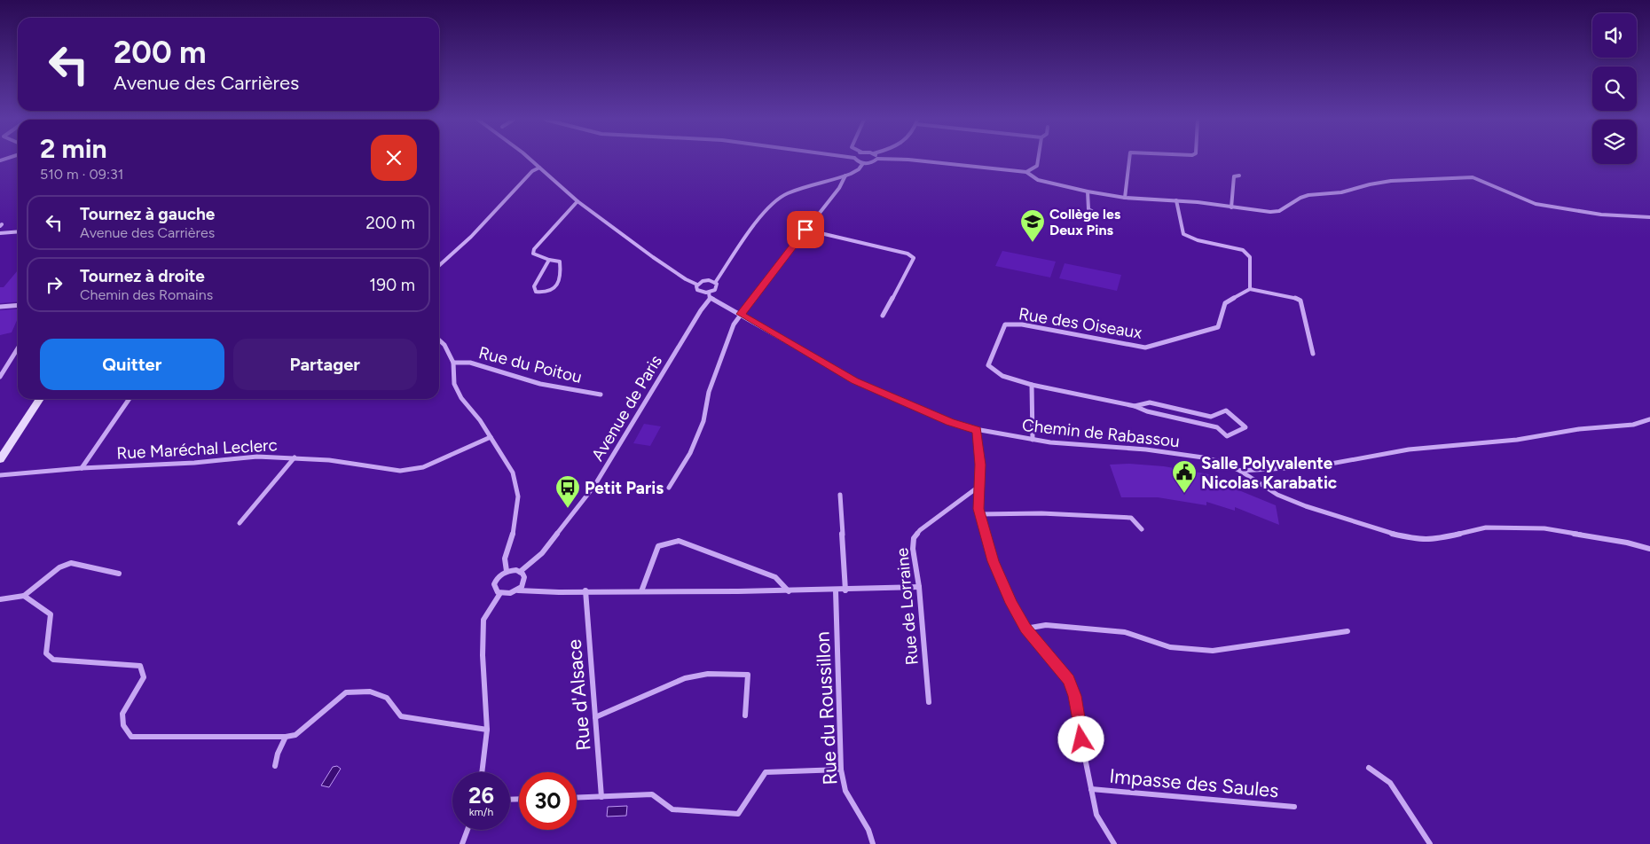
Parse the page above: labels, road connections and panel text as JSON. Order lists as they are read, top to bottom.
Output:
{
  "streets": {
    "street": [
      "Rue des Oiseaux",
      "Rue du Poitou",
      "Avenue de Paris",
      "Chemin de Rabassou",
      "Rue Maréchal Leclerc",
      "Rue de Lorraine",
      "Rue d'Alsace",
      "Rue du Roussillon",
      "Impasse des Saules"
    ]
  },
  "crossings": [
    ["Avenue de Paris", "Chemin de Rabassou"]
  ],
  "places": {
    "school or university": ["Collège les Deux Pins"],
    "public building": ["Salle Polyvalente Nicolas Karabatic"],
    "bus stop": ["Petit Paris"]
  },
  "page": {
    "turn": ["200 m", "Avenue des Carrières"],
    "heading": ["2 min", "510 m · 09:31"],
    "list": [
      {
        "name": "Tournez à gauche",
        "note": "Avenue des Carrières",
        "value": "200 m"
      },
      {
        "name": "Tournez à droite",
        "note": "Chemin des Romains",
        "value": "190 m"
      }
    ],
    "buttons": ["Quitter", "Partager"],
    "speed": "26 km/h",
    "limit": "30"
  }
}
